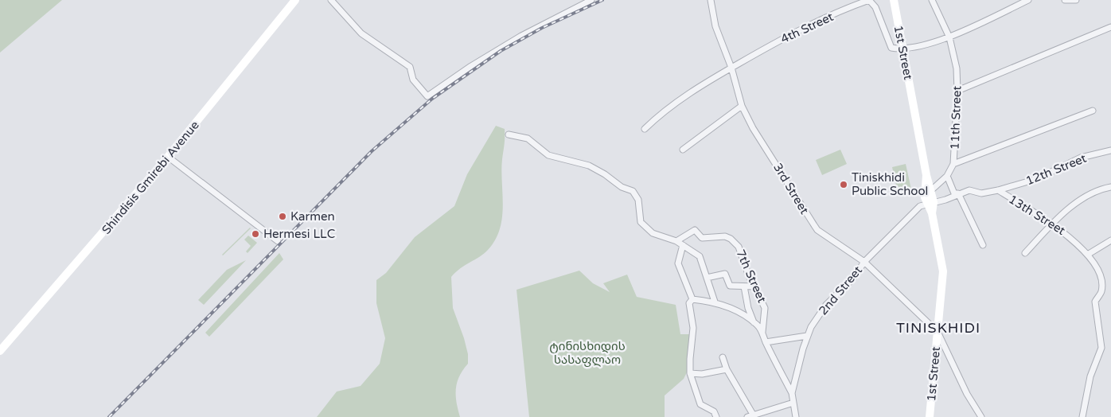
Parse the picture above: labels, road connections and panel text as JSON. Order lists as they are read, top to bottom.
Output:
{
  "streets": {
    "main road": ["1st Street", "Shindisis Gmirebi Avenue"],
    "street": [
      "4th Street",
      "11th Street",
      "12th Street",
      "3rd Street",
      "13th Street",
      "7th Street",
      "2nd Street"
    ]
  },
  "crossings": [
    ["4th Street", "1st Street"],
    ["4th Street", "3rd Street"],
    ["1st Street", "11th Street"],
    ["1st Street", "12th Street"],
    ["1st Street", "3rd Street"],
    ["1st Street", "2nd Street"],
    ["11th Street", "12th Street"],
    ["11th Street", "2nd Street"],
    ["12th Street", "13th Street"],
    ["12th Street", "2nd Street"],
    ["3rd Street", "2nd Street"]
  ],
  "districts": ["TINISKHIDI"],
  "parks": ["ტინისხიდის სასაფლაო"],
  "places": ["Tiniskhidi Public School", "Karmen", "Hermesi LLC"]
}
